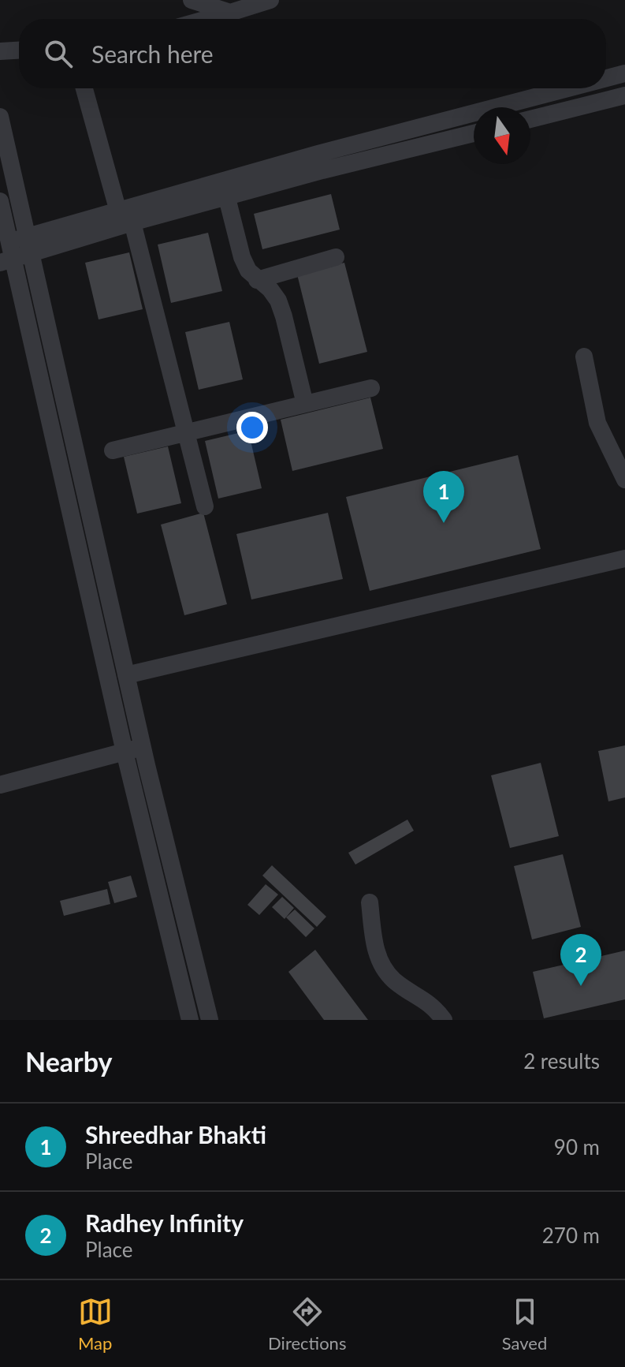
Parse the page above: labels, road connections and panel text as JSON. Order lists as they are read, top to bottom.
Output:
{
  "north": "bottom",
  "page": {
    "search": "Search here",
    "pins": ["1", "2"],
    "heading": ["Nearby", "2 results"],
    "list": [
      {
        "mark": "1",
        "name": "Shreedhar Bhakti",
        "note": "Place",
        "value": "90 m"
      },
      {
        "mark": "2",
        "name": "Radhey Infinity",
        "note": "Place",
        "value": "270 m"
      }
    ],
    "nav": ["Map", "Directions", "Saved"]
  }
}
